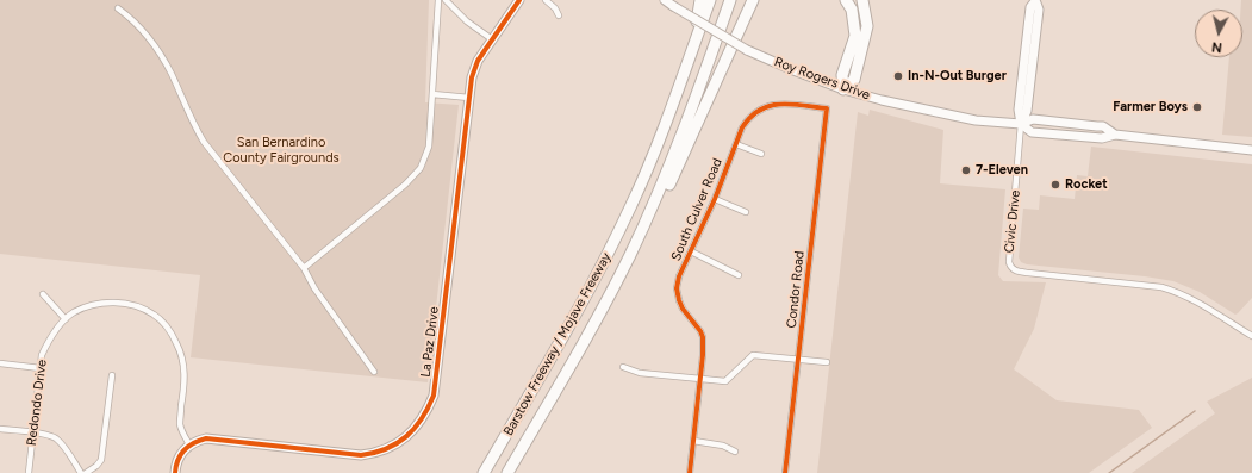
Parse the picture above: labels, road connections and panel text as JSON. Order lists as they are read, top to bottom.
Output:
{
  "streets": {
    "highway": ["Barstow Freeway / Mojave Freeway"],
    "street": [
      "Roy Rogers Drive",
      "South Culver Road",
      "Civic Drive",
      "Condor Road",
      "La Paz Drive",
      "Redondo Drive"
    ]
  },
  "crossings": [
    ["Roy Rogers Drive", "Civic Drive"],
    ["South Culver Road", "Condor Road"],
    ["La Paz Drive", "Redondo Drive"]
  ],
  "parks": ["San Bernardino County Fairgrounds"],
  "places": [
    "In-N-Out Burger",
    "Farmer Boys",
    "7-Eleven",
    "Rocket"
  ],
  "north": "bottom"
}
